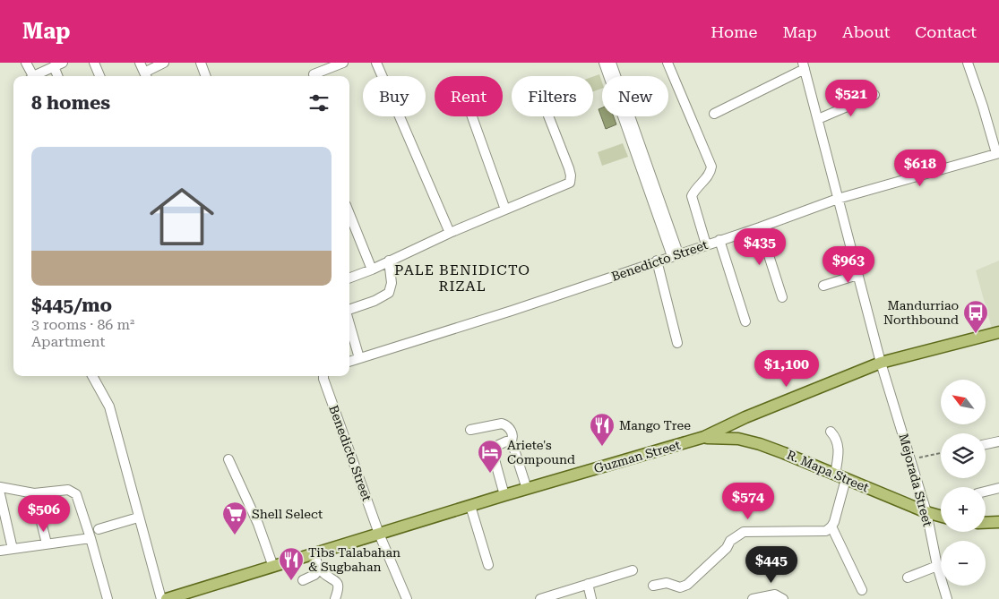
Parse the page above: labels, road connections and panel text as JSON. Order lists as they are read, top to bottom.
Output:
{
  "streets": {
    "main road": ["Guzman Street", "R. Mapa Street"],
    "street": ["Benedicto Street", "Mejorada Street"]
  },
  "crossings": [
    ["Benedicto Street", "Guzman Street"],
    ["Benedicto Street", "Mejorada Street"],
    ["Guzman Street", "R. Mapa Street"],
    ["Guzman Street", "Mejorada Street"],
    ["R. Mapa Street", "Mejorada Street"]
  ],
  "districts": ["PALE BENIDICTO RIZAL"],
  "places": {
    "bus stop": ["Mandurriao Northbound"],
    "restaurant": ["Mango Tree", "Tibs Talabahan & Sugbahan"],
    "hotel": ["Ariete's Compound"],
    "supermarket": ["Shell Select"]
  },
  "north": "top left",
  "page": {
    "header": "Map",
    "nav": [
      "Home",
      "Map",
      "About",
      "Contact"
    ],
    "chip": [
      "Buy",
      "Rent",
      "Filters",
      "New"
    ],
    "heading": "8 homes",
    "price": [
      "$521",
      "$618",
      "$435",
      "$963",
      "$1,100",
      "$574",
      "$506",
      "$445"
    ],
    "list": [
      {
        "name": "$445/mo",
        "note": "3 rooms · 86 m² · Apartment"
      }
    ],
    "map_buttons": ["+", "−"]
  }
}
